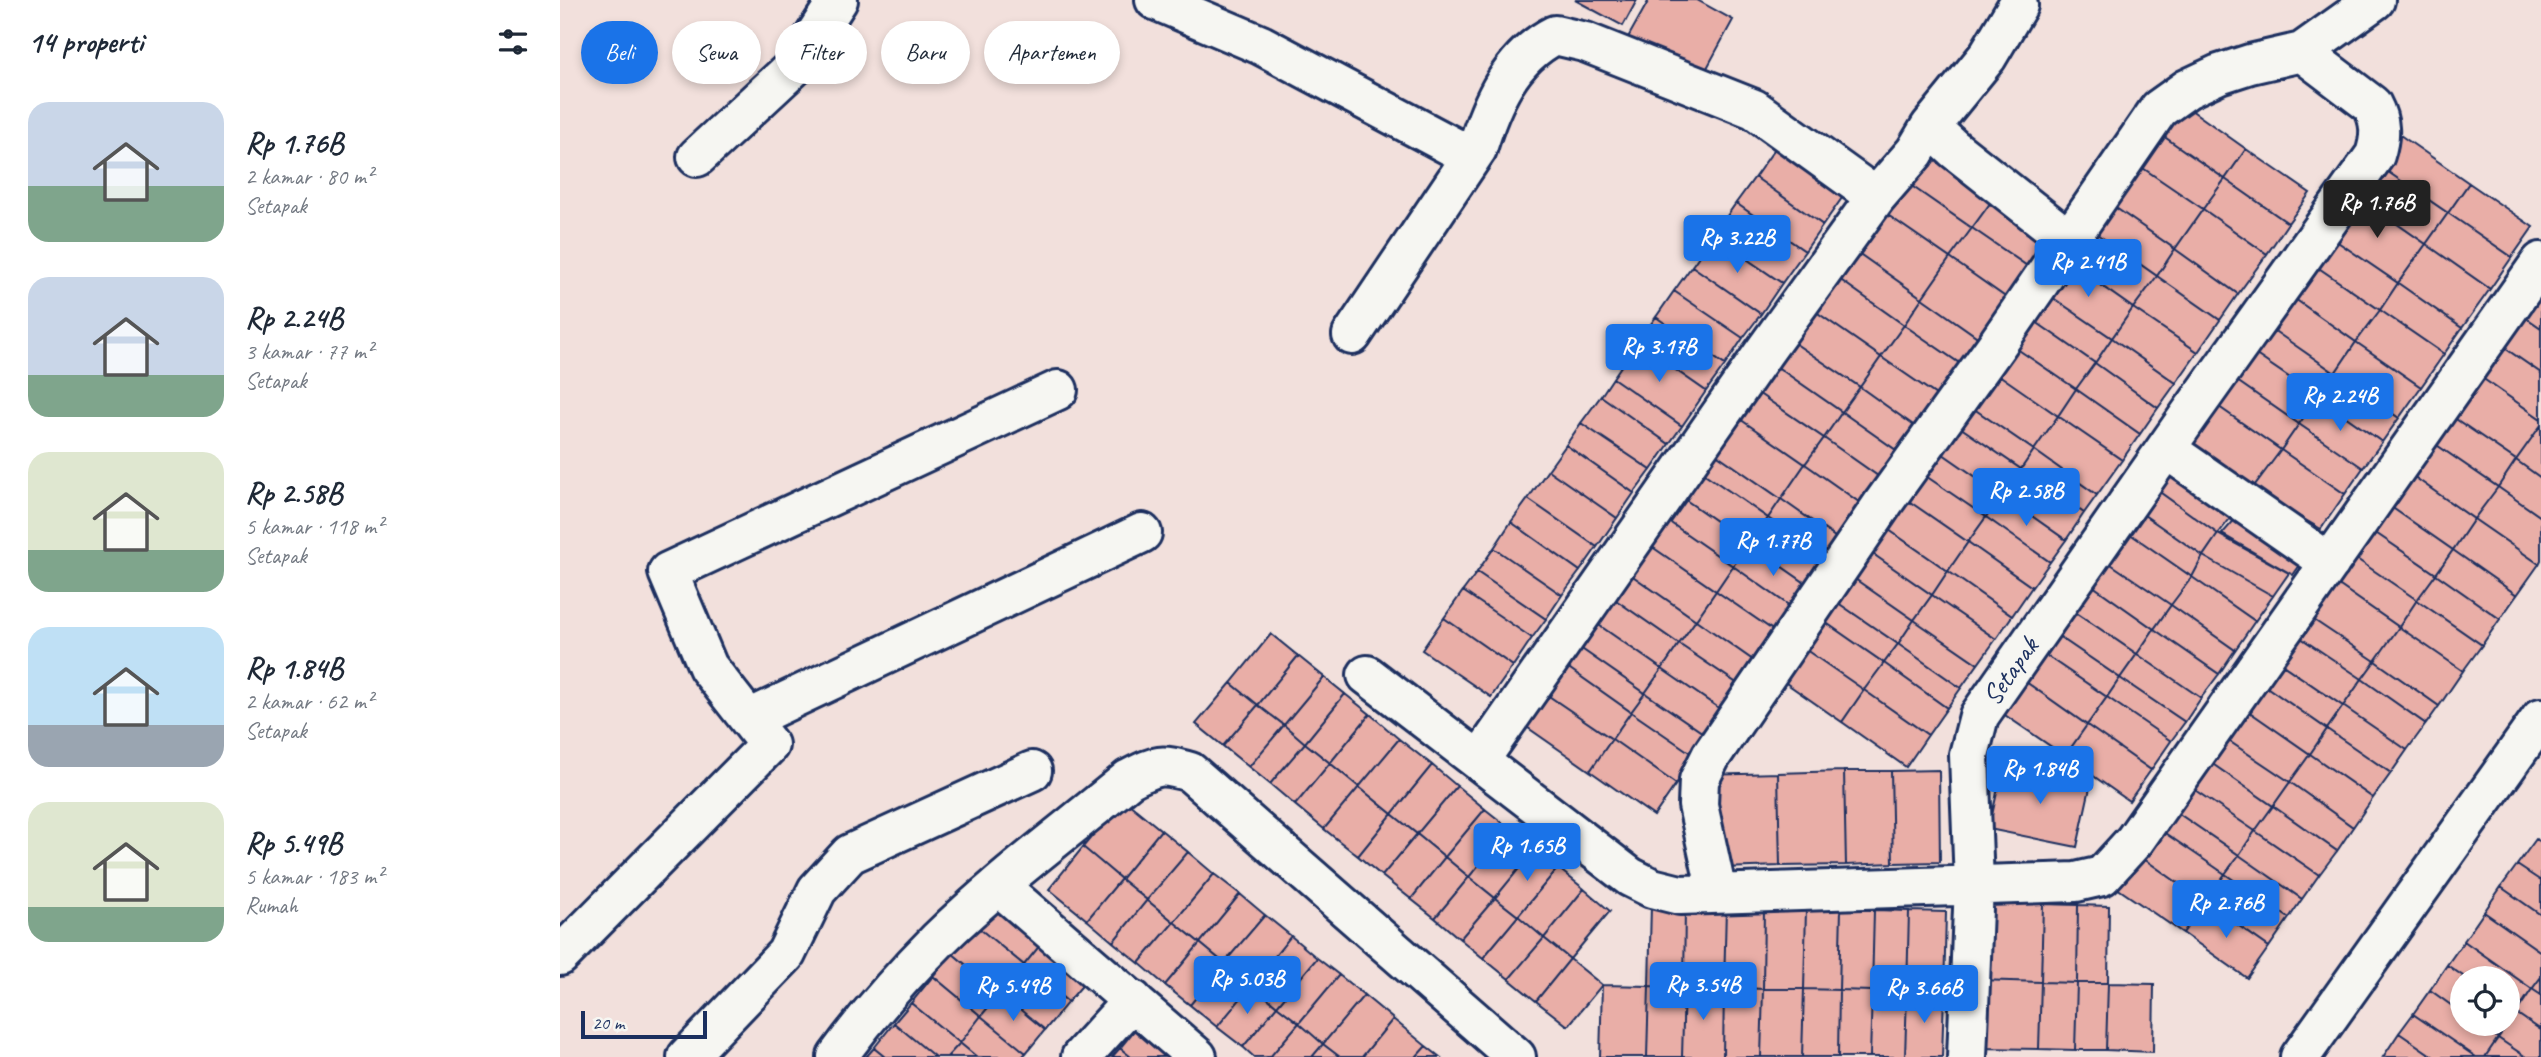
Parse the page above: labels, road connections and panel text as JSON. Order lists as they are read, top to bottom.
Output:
{
  "streets": {
    "street": ["Setapak"]
  },
  "scale_bar": "20 m",
  "page": {
    "heading": "14 properti",
    "chip": [
      "Beli",
      "Sewa",
      "Filter",
      "Baru",
      "Apartemen"
    ],
    "list": [
      {
        "name": "Rp 1.76B",
        "note": "2 kamar · 80 m² · Setapak"
      },
      {
        "name": "Rp 2.24B",
        "note": "3 kamar · 77 m² · Setapak"
      },
      {
        "name": "Rp 2.58B",
        "note": "5 kamar · 118 m² · Setapak"
      },
      {
        "name": "Rp 1.84B",
        "note": "2 kamar · 62 m² · Setapak"
      },
      {
        "name": "Rp 5.49B",
        "note": "5 kamar · 183 m² · Rumah"
      }
    ],
    "price": [
      "Rp 1.76B",
      "Rp 3.22B",
      "Rp 2.41B",
      "Rp 3.17B",
      "Rp 2.24B",
      "Rp 2.58B",
      "Rp 1.77B",
      "Rp 1.84B",
      "Rp 1.65B",
      "Rp 2.76B",
      "Rp 5.03B",
      "Rp 3.54B",
      "Rp 5.49B",
      "Rp 3.66B"
    ],
    "scale": "20 m"
  }
}
